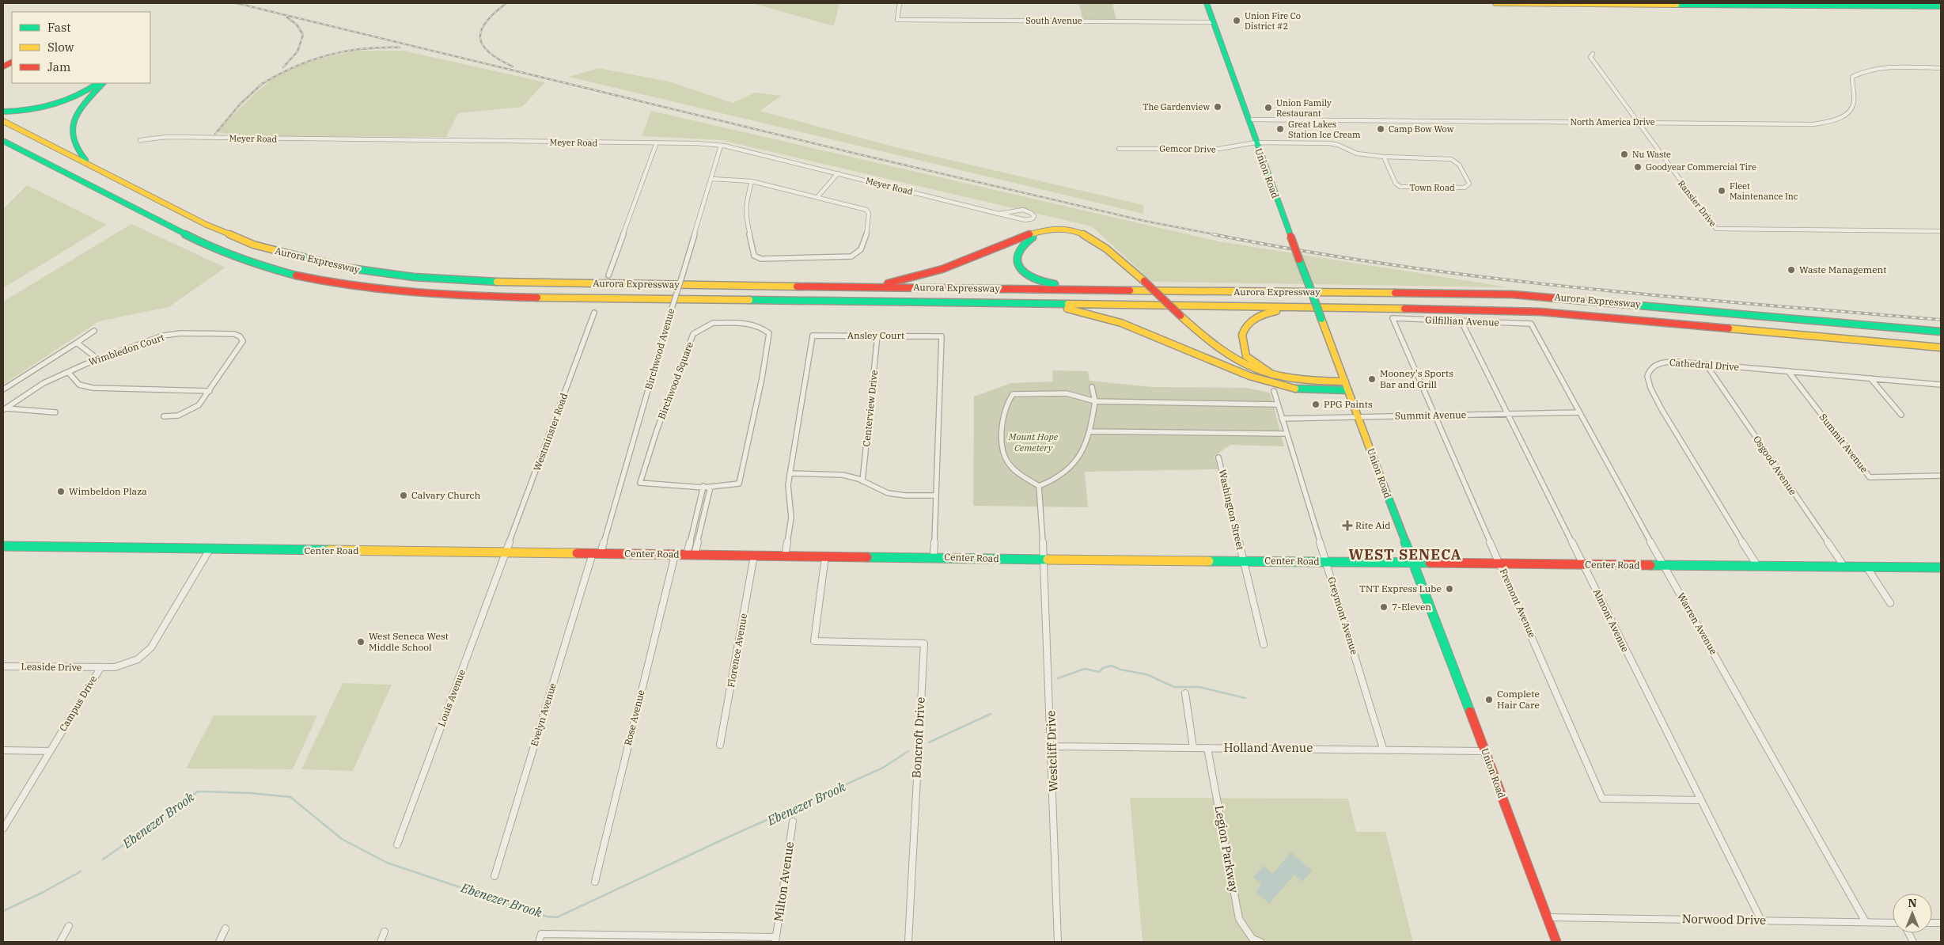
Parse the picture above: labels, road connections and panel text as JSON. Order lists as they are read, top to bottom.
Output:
{
  "streets": {
    "main road": ["Union Road", "Aurora Expressway", "Center Road"],
    "street": [
      "South Avenue",
      "North America Drive",
      "Meyer Road",
      "Gemcor Drive",
      "Town Road",
      "Ransier Drive",
      "Gilfillian Avenue",
      "Ansley Court",
      "Birchwood Avenue",
      "Wimbledon Court",
      "Cathedral Drive",
      "Birchwood Square",
      "Centerview Drive",
      "Summit Avenue",
      "Westminster Road",
      "Osgood Avenue",
      "Washington Street",
      "Fremont Avenue",
      "Greymont Avenue",
      "Almont Avenue",
      "Warren Avenue",
      "Florence Avenue",
      "Leaside Drive",
      "Louis Avenue",
      "Campus Drive",
      "Evelyn Avenue",
      "Rose Avenue",
      "Boncroft Drive",
      "Holland Avenue",
      "Westcliff Drive",
      "Legion Parkway",
      "Milton Avenue",
      "Norwood Drive"
    ]
  },
  "crossings": [
    ["South Avenue", "Union Road"],
    ["North America Drive", "Union Road"],
    ["North America Drive", "Ransier Drive"],
    ["Meyer Road", "Birchwood Avenue"],
    ["Gemcor Drive", "Union Road"],
    ["Gemcor Drive", "Town Road"],
    ["Union Road", "Town Road"],
    ["Union Road", "Summit Avenue"],
    ["Union Road", "Center Road"],
    ["Union Road", "Holland Avenue"],
    ["Union Road", "Norwood Drive"],
    ["Gilfillian Avenue", "Fremont Avenue"],
    ["Gilfillian Avenue", "Almont Avenue"],
    ["Gilfillian Avenue", "Warren Avenue"],
    ["Ansley Court", "Centerview Drive"],
    ["Ansley Court", "Center Road"],
    ["Birchwood Avenue", "Center Road"],
    ["Cathedral Drive", "Summit Avenue"],
    ["Cathedral Drive", "Osgood Avenue"],
    ["Cathedral Drive", "Center Road"],
    ["Summit Avenue", "Fremont Avenue"],
    ["Summit Avenue", "Greymont Avenue"],
    ["Summit Avenue", "Almont Avenue"],
    ["Summit Avenue", "Warren Avenue"],
    ["Westminster Road", "Center Road"],
    ["Westminster Road", "Louis Avenue"],
    ["Osgood Avenue", "Center Road"],
    ["Washington Street", "Center Road"],
    ["Center Road", "Fremont Avenue"],
    ["Center Road", "Greymont Avenue"],
    ["Center Road", "Almont Avenue"],
    ["Center Road", "Warren Avenue"],
    ["Center Road", "Florence Avenue"],
    ["Center Road", "Louis Avenue"],
    ["Center Road", "Campus Drive"],
    ["Center Road", "Evelyn Avenue"],
    ["Center Road", "Rose Avenue"],
    ["Center Road", "Boncroft Drive"],
    ["Center Road", "Westcliff Drive"],
    ["Fremont Avenue", "Almont Avenue"],
    ["Greymont Avenue", "Holland Avenue"],
    ["Almont Avenue", "Norwood Drive"],
    ["Warren Avenue", "Norwood Drive"],
    ["Leaside Drive", "Campus Drive"],
    ["Holland Avenue", "Westcliff Drive"],
    ["Holland Avenue", "Legion Parkway"]
  ],
  "districts": ["WEST SENECA"],
  "water": ["Ebenezer Brook"],
  "parks": ["Mount Hope Cemetery"],
  "places": {
    "other": [
      "Union Fire Co District #2",
      "The Gardenview",
      "Union Family Restaurant",
      "Great Lakes Station Ice Cream",
      "Camp Bow Wow",
      "Nu Waste",
      "Goodyear Commercial Tire",
      "Fleet Maintenance Inc",
      "Waste Management",
      "Mooney's Sports Bar and Grill",
      "PPG Paints",
      "Wimbeldon Plaza",
      "Calvary Church",
      "TNT Express Lube",
      "7-Eleven",
      "West Seneca West Middle School",
      "Complete Hair Care"
    ],
    "health": ["Rite Aid"]
  },
  "legend": ["Fast", "Slow", "Jam"],
  "north": "top"
}
